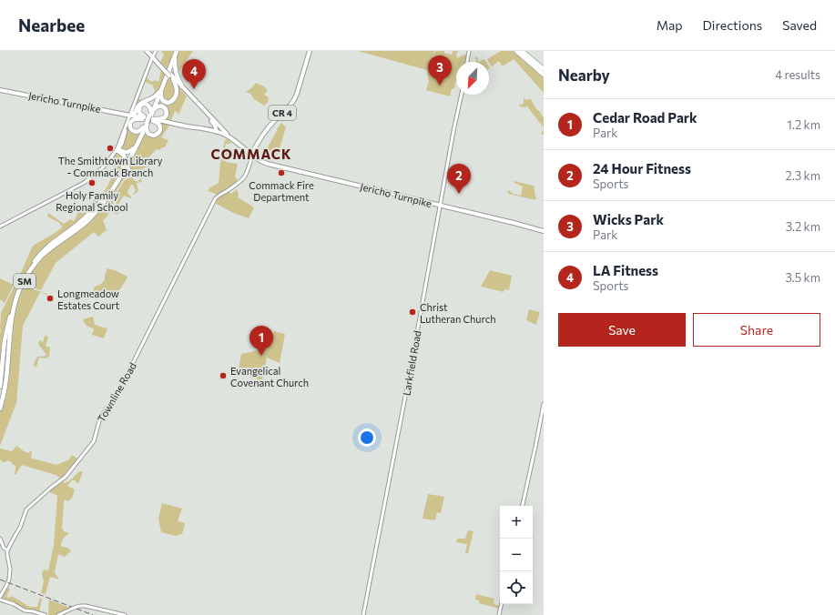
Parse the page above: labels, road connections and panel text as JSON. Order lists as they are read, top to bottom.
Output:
{
  "streets": {
    "highway": ["SM"],
    "main road": [
      "Jericho Turnpike",
      "CR 4",
      "Larkfield Road",
      "Townline Road"
    ]
  },
  "crossings": [
    ["Jericho Turnpike", "CR 4"],
    ["Jericho Turnpike", "SM"],
    ["Jericho Turnpike", "Larkfield Road"],
    ["Jericho Turnpike", "Townline Road"],
    ["CR 4", "Townline Road"]
  ],
  "districts": ["COMMACK"],
  "places": [
    "The Smithtown Library - Commack Branch",
    "Commack Fire Department",
    "Holy Family Regional School",
    "Longmeadow Estates Court",
    "Christ Lutheran Church",
    "Evangelical Covenant Church"
  ],
  "north": "bottom left",
  "page": {
    "header": "Nearbee",
    "nav": ["Map", "Directions", "Saved"],
    "heading": ["Nearby", "4 results"],
    "pins": [
      "3",
      "4",
      "2",
      "1"
    ],
    "list": [
      {
        "mark": "1",
        "name": "Cedar Road Park",
        "note": "Park",
        "value": "1.2 km"
      },
      {
        "mark": "2",
        "name": "24 Hour Fitness",
        "note": "Sports",
        "value": "2.3 km"
      },
      {
        "mark": "3",
        "name": "Wicks Park",
        "note": "Park",
        "value": "3.2 km"
      },
      {
        "mark": "4",
        "name": "LA Fitness",
        "note": "Sports",
        "value": "3.5 km"
      }
    ],
    "buttons": ["Save", "Share"],
    "map_buttons": ["+", "−"]
  }
}
